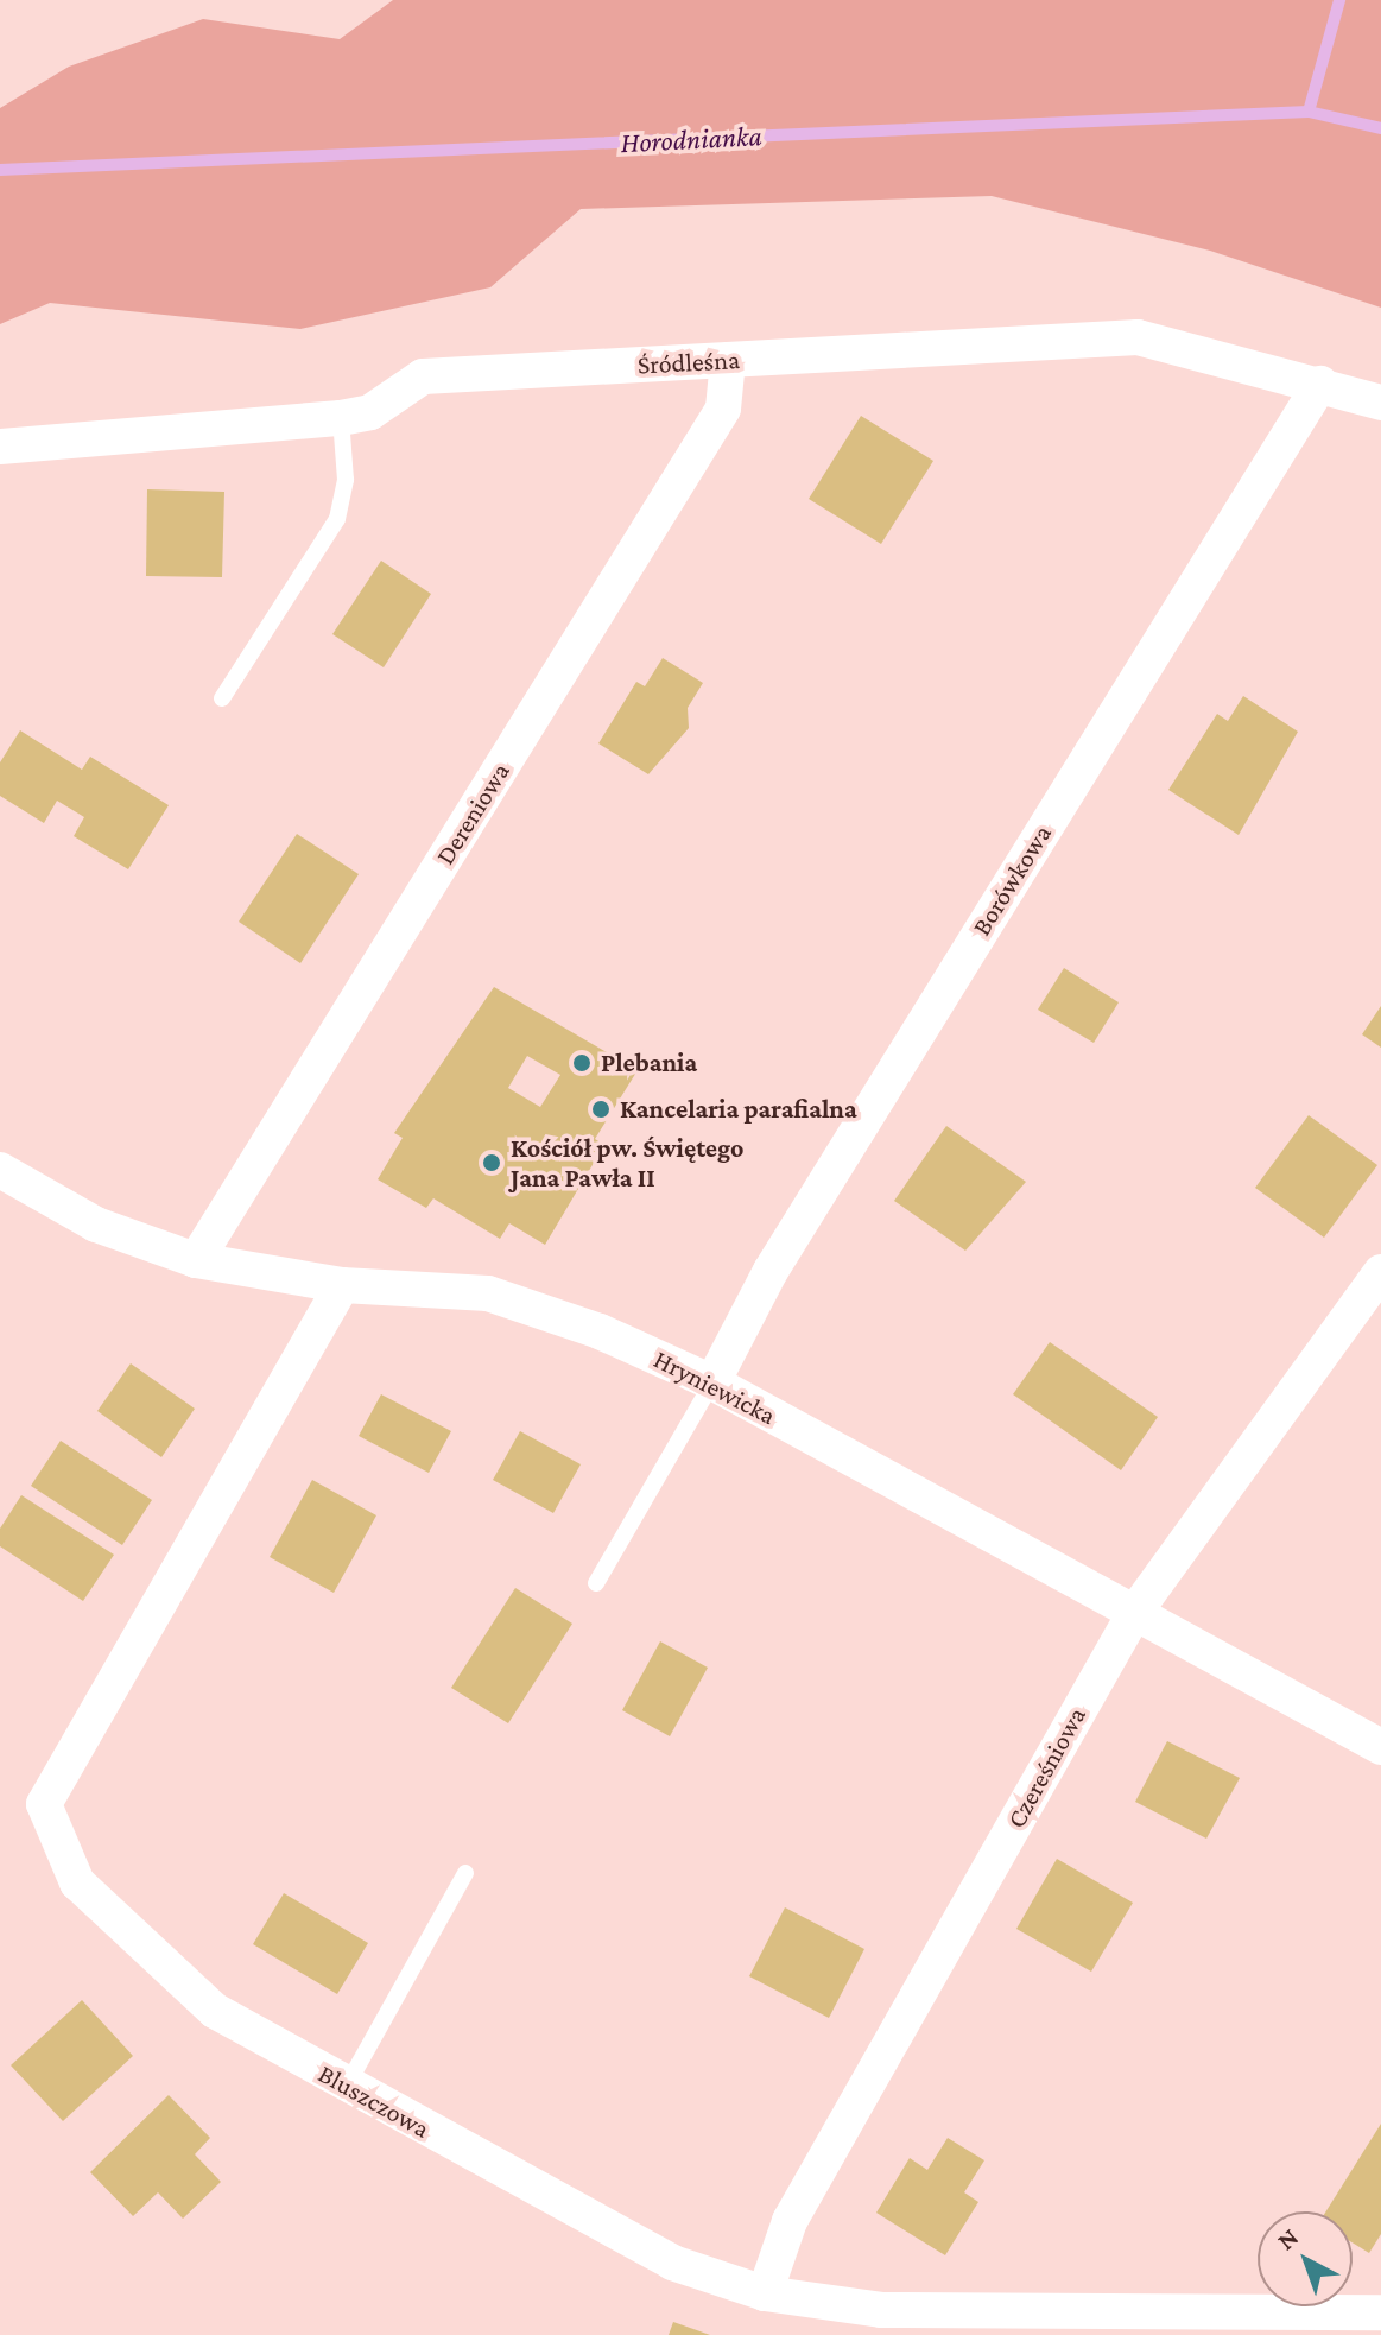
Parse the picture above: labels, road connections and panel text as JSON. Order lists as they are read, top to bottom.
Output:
{
  "streets": {
    "street": [
      "Śródleśna",
      "Dereniowa",
      "Borówkowa",
      "Hryniewicka",
      "Czereśniowa",
      "Bluszczowa"
    ]
  },
  "crossings": [
    ["Śródleśna", "Dereniowa"],
    ["Śródleśna", "Borówkowa"],
    ["Dereniowa", "Hryniewicka"],
    ["Borówkowa", "Hryniewicka"],
    ["Hryniewicka", "Czereśniowa"],
    ["Hryniewicka", "Bluszczowa"],
    ["Czereśniowa", "Bluszczowa"]
  ],
  "water": ["Horodnianka"],
  "places": ["Plebania", "Kancelaria parafialna", "Kościół pw. Świętego Jana Pawła II"],
  "north": "top left"
}
